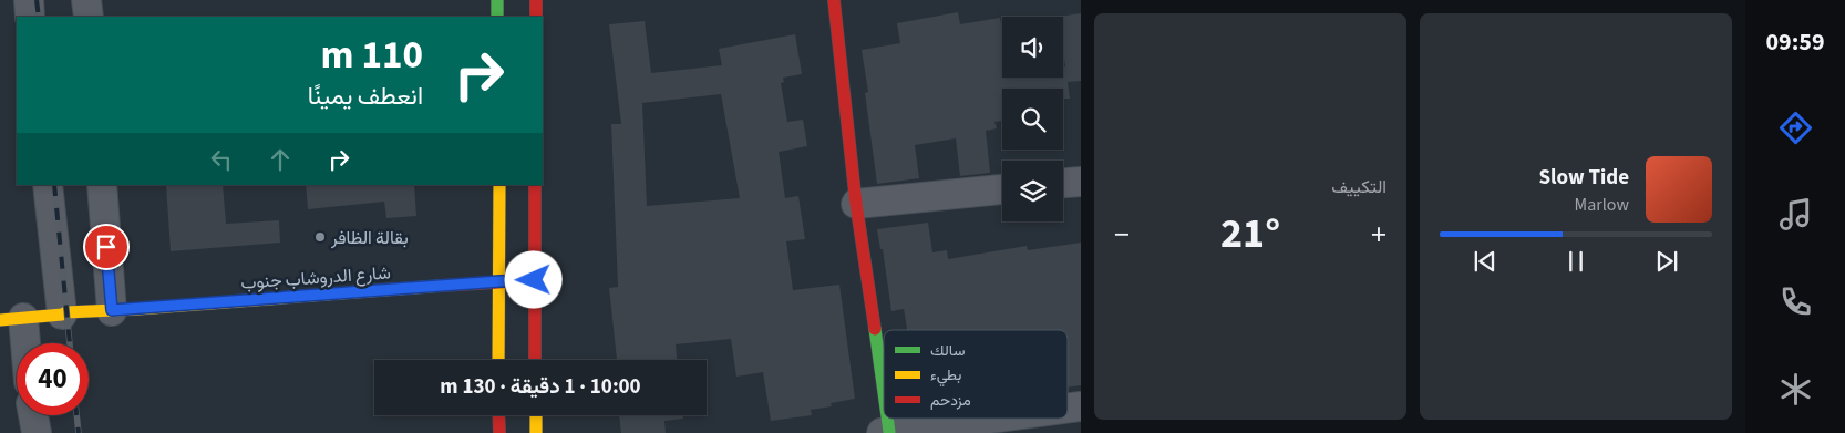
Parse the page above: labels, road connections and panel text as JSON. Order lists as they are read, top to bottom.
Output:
{
  "streets": {
    "main road": ["شارع الدروشاب جنوب"]
  },
  "places": ["بقالة الظافر"],
  "legend": ["سالك", "بطيء", "مزدحم"],
  "page": {
    "tabs": "09:59",
    "tile": "التكييف",
    "turn": ["110 m", "انعطف يمينًا"],
    "song": ["Slow Tide", "Marlow"],
    "heat": ["−", "21°", "+"],
    "limit": "40",
    "trip": "10:00 · 1 دقيقة · 130 m"
  }
}
